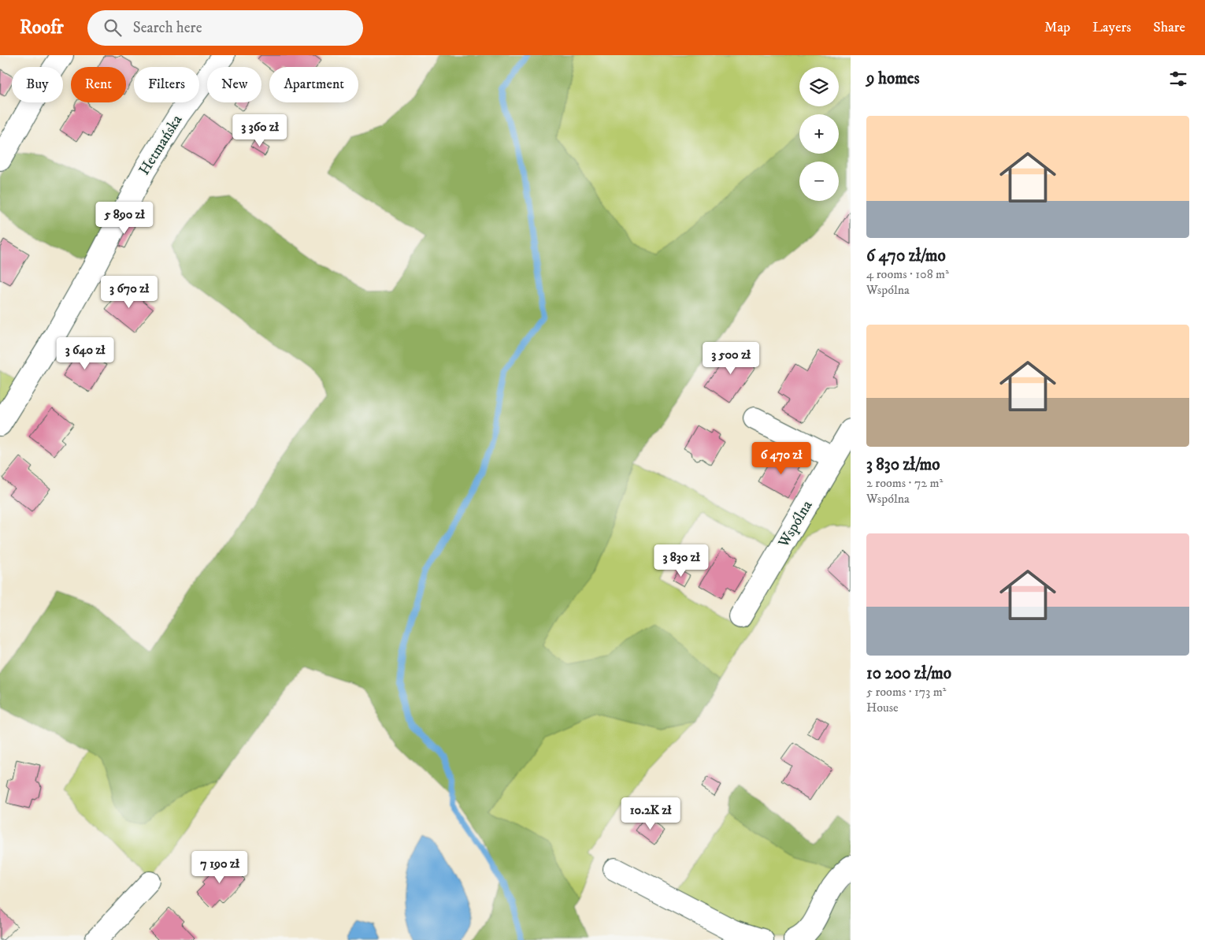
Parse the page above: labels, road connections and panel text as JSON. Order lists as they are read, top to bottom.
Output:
{
  "streets": {
    "street": ["Hetmańska", "Wspólna"]
  },
  "page": {
    "header": "Roofr",
    "search": "Search here",
    "nav": ["Map", "Layers", "Share"],
    "heading": "9 homes",
    "map_buttons": ["+", "−"],
    "chip": [
      "Buy",
      "Rent",
      "Filters",
      "New",
      "Apartment"
    ],
    "list": [
      {
        "name": "6 470 zł/mo",
        "note": "4 rooms · 108 m² · Wspólna"
      },
      {
        "name": "3 830 zł/mo",
        "note": "2 rooms · 72 m² · Wspólna"
      },
      {
        "name": "10 200 zł/mo",
        "note": "5 rooms · 173 m² · House"
      }
    ],
    "price": [
      "3 360 zł",
      "5 890 zł",
      "3 670 zł",
      "3 640 zł",
      "3 500 zł",
      "6 470 zł",
      "3 830 zł",
      "10.2K zł",
      "7 190 zł"
    ]
  }
}
